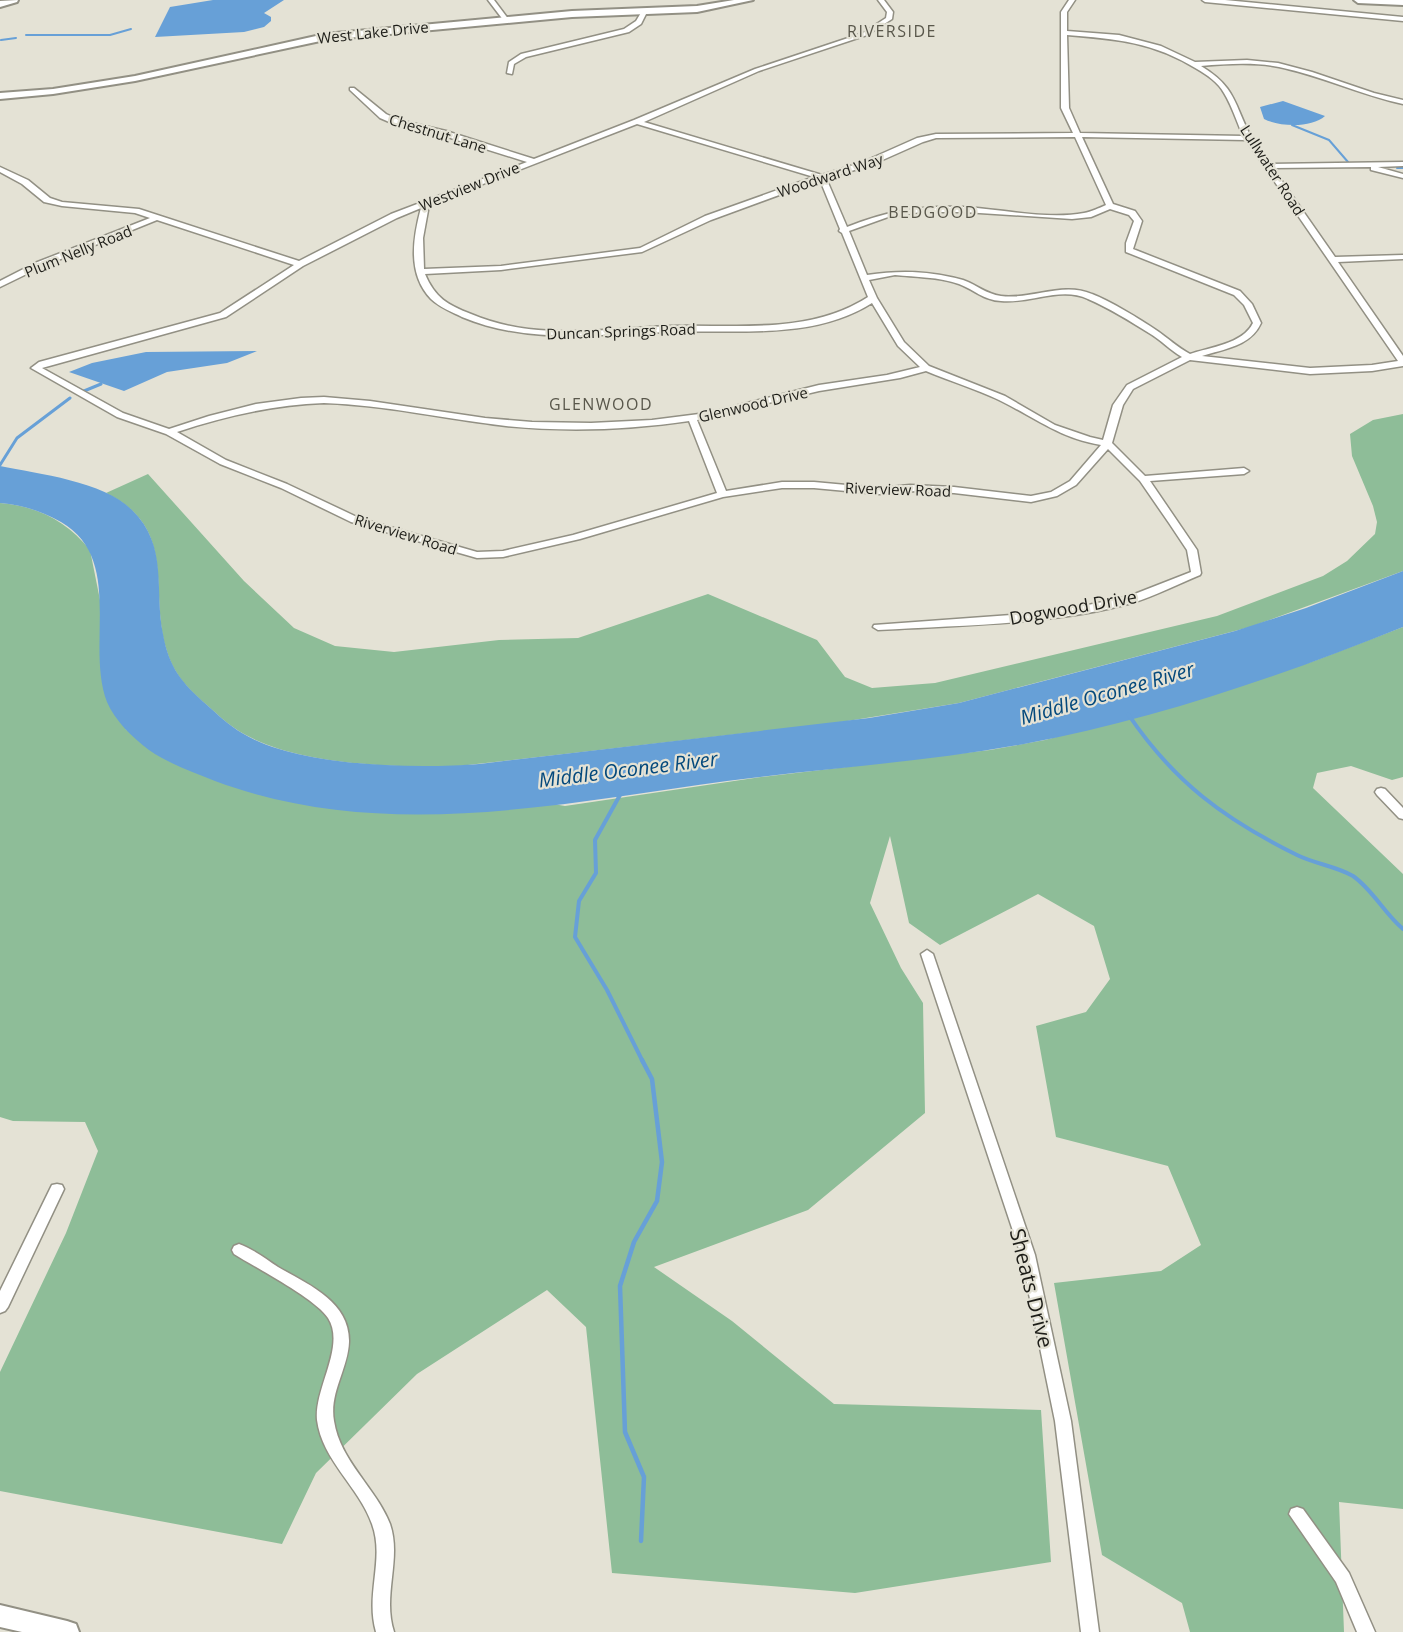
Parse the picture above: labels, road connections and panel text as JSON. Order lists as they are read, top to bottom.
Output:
{
  "streets": {
    "main road": ["West Lake Drive"],
    "street": [
      "Chestnut Lane",
      "Lullwater Road",
      "Woodward Way",
      "Westview Drive",
      "Plum Nelly Road",
      "Duncan Springs Road",
      "Glenwood Drive",
      "Riverview Road",
      "Dogwood Drive",
      "Sheats Drive"
    ]
  },
  "crossings": [
    ["Chestnut Lane", "Westview Drive"],
    ["Lullwater Road", "Woodward Way"],
    ["Woodward Way", "Duncan Springs Road"],
    ["Westview Drive", "Plum Nelly Road"],
    ["Westview Drive", "Duncan Springs Road"],
    ["Westview Drive", "Riverview Road"],
    ["Glenwood Drive", "Riverview Road"],
    ["Riverview Road", "Dogwood Drive"]
  ],
  "districts": ["RIVERSIDE", "BEDGOOD", "GLENWOOD"],
  "water": ["Middle Oconee River"]
}
